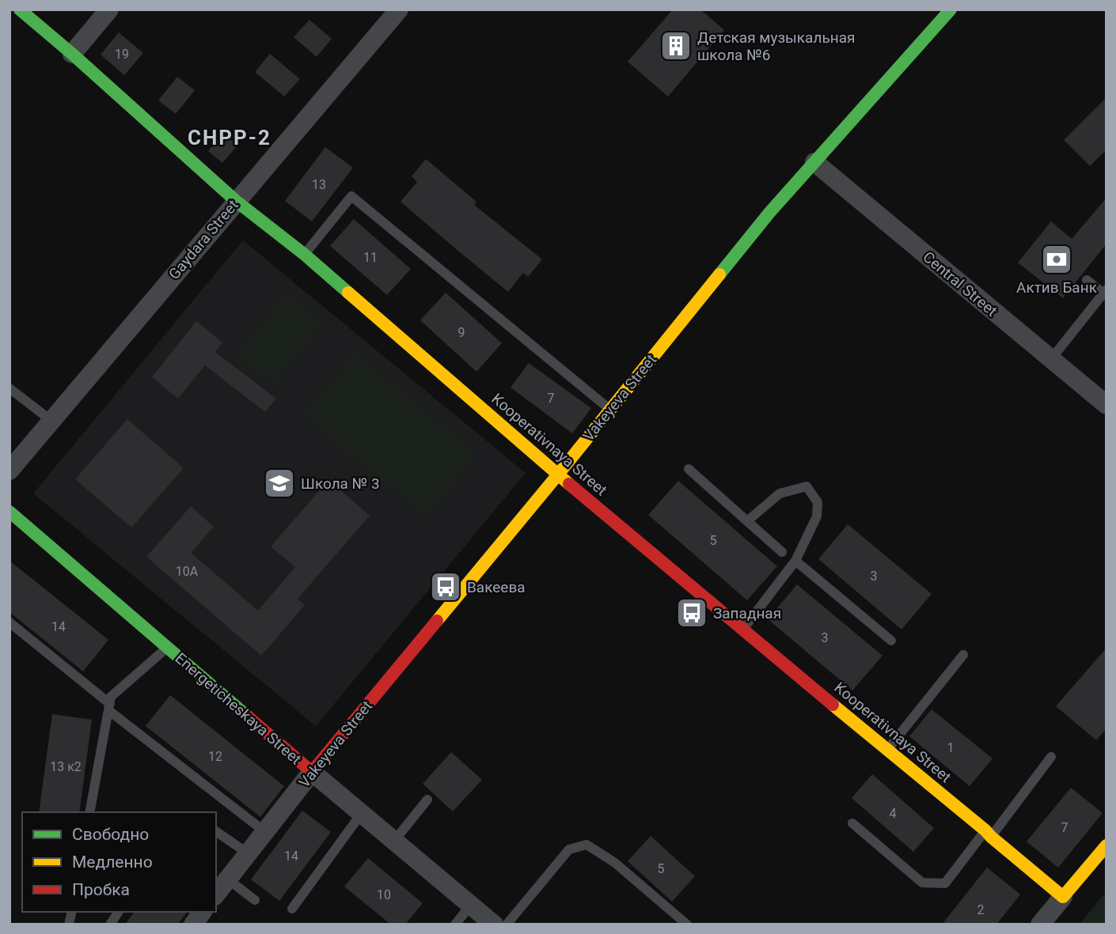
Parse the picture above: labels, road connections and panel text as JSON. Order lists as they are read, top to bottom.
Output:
{
  "streets": {
    "street": [
      "Gaydara Street",
      "Central Street",
      "Vakeyeva Street",
      "Kooperativnaya Street",
      "Energeticheskaya Street"
    ]
  },
  "crossings": [
    ["Gaydara Street", "Kooperativnaya Street"],
    ["Central Street", "Vakeyeva Street"],
    ["Vakeyeva Street", "Kooperativnaya Street"],
    ["Vakeyeva Street", "Energeticheskaya Street"]
  ],
  "districts": ["CHPP-2"],
  "places": {
    "building": ["Детская музыкальная школа №6"],
    "bank": ["Актив Банк"],
    "school or university": ["Школа № 3"],
    "bus stop": ["Вакеева", "Западная"]
  },
  "house_numbers": [
    "19",
    "13",
    "11",
    "9",
    "7",
    "5",
    "10А",
    "3",
    "14",
    "3",
    "1",
    "12",
    "13 к2",
    "4",
    "7",
    "14",
    "5",
    "10",
    "2"
  ],
  "legend": ["Свободно", "Медленно", "Пробка"]
}
